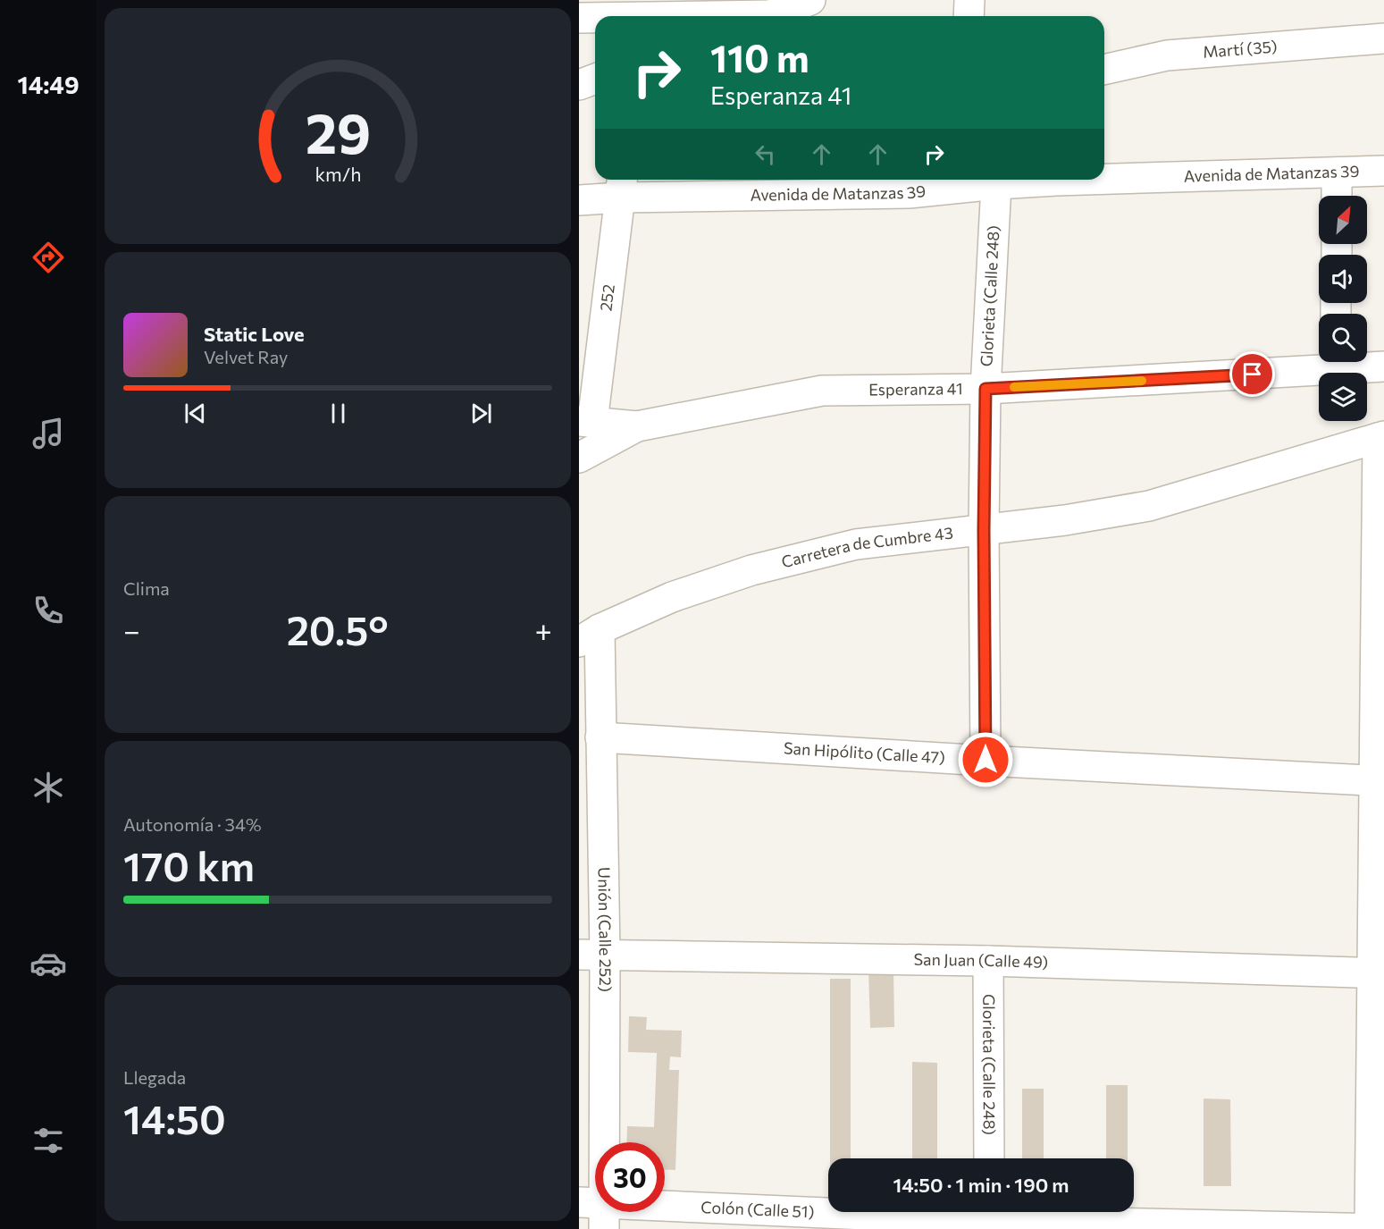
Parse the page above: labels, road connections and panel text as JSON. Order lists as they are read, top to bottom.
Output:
{
  "streets": {
    "street": [
      "Martí (35)",
      "Avenida de Matanzas 39",
      "Glorieta (Calle 248)",
      "252",
      "Esperanza 41",
      "Carretera de Cumbre 43",
      "San Hipólito (Calle 47)",
      "Unión (Calle 252)",
      "San Juan (Calle 49)",
      "Colón (Calle 51)"
    ]
  },
  "crossings": [
    ["Avenida de Matanzas 39", "Glorieta (Calle 248)"],
    ["Avenida de Matanzas 39", "252"],
    ["Glorieta (Calle 248)", "Esperanza 41"],
    ["Glorieta (Calle 248)", "Carretera de Cumbre 43"],
    ["Glorieta (Calle 248)", "San Hipólito (Calle 47)"],
    ["Glorieta (Calle 248)", "San Juan (Calle 49)"],
    ["252", "Esperanza 41"],
    ["Carretera de Cumbre 43", "Unión (Calle 252)"],
    ["San Hipólito (Calle 47)", "Unión (Calle 252)"],
    ["Unión (Calle 252)", "San Juan (Calle 49)"]
  ],
  "north": "top right",
  "page": {
    "tabs": "14:49",
    "turn": ["110 m", "Esperanza 41"],
    "song": ["Static Love", "Velvet Ray"],
    "tile": [
      "Clima",
      ["Autonomía · 34%", "170 km"],
      ["Llegada", "14:50"]
    ],
    "heat": ["−", "20.5°", "+"],
    "limit": "30",
    "trip": "14:50 · 1 min · 190 m",
    "gauge": ["29", "km/h"]
  }
}
